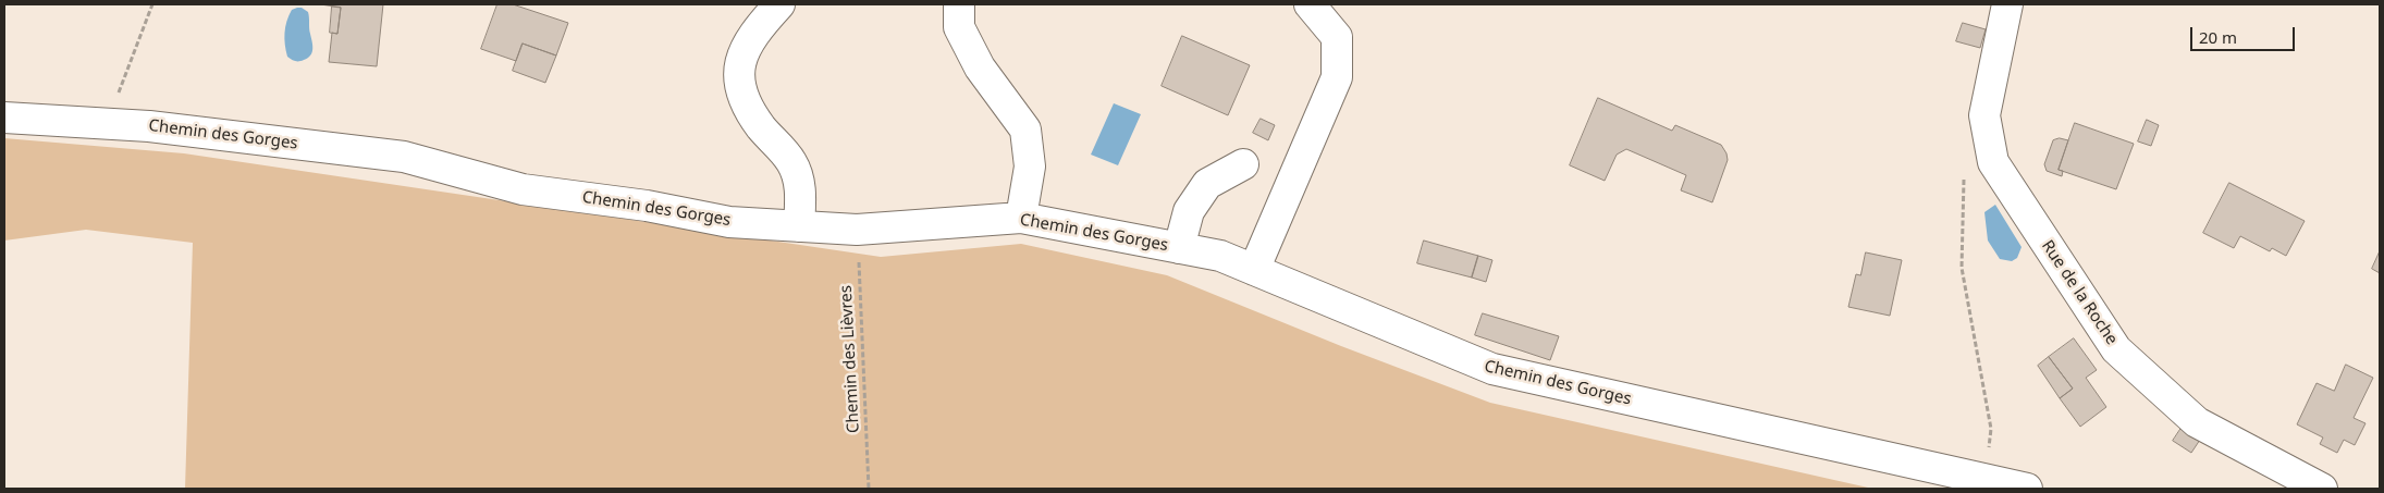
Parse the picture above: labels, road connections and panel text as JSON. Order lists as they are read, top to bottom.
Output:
{
  "streets": {
    "street": ["Chemin des Gorges", "Rue de la Roche"],
    "path": ["Chemin des Lièvres"]
  },
  "crossings": [
    ["Chemin des Gorges", "Chemin des Lièvres"]
  ],
  "scale_bar": "20 m"
}
